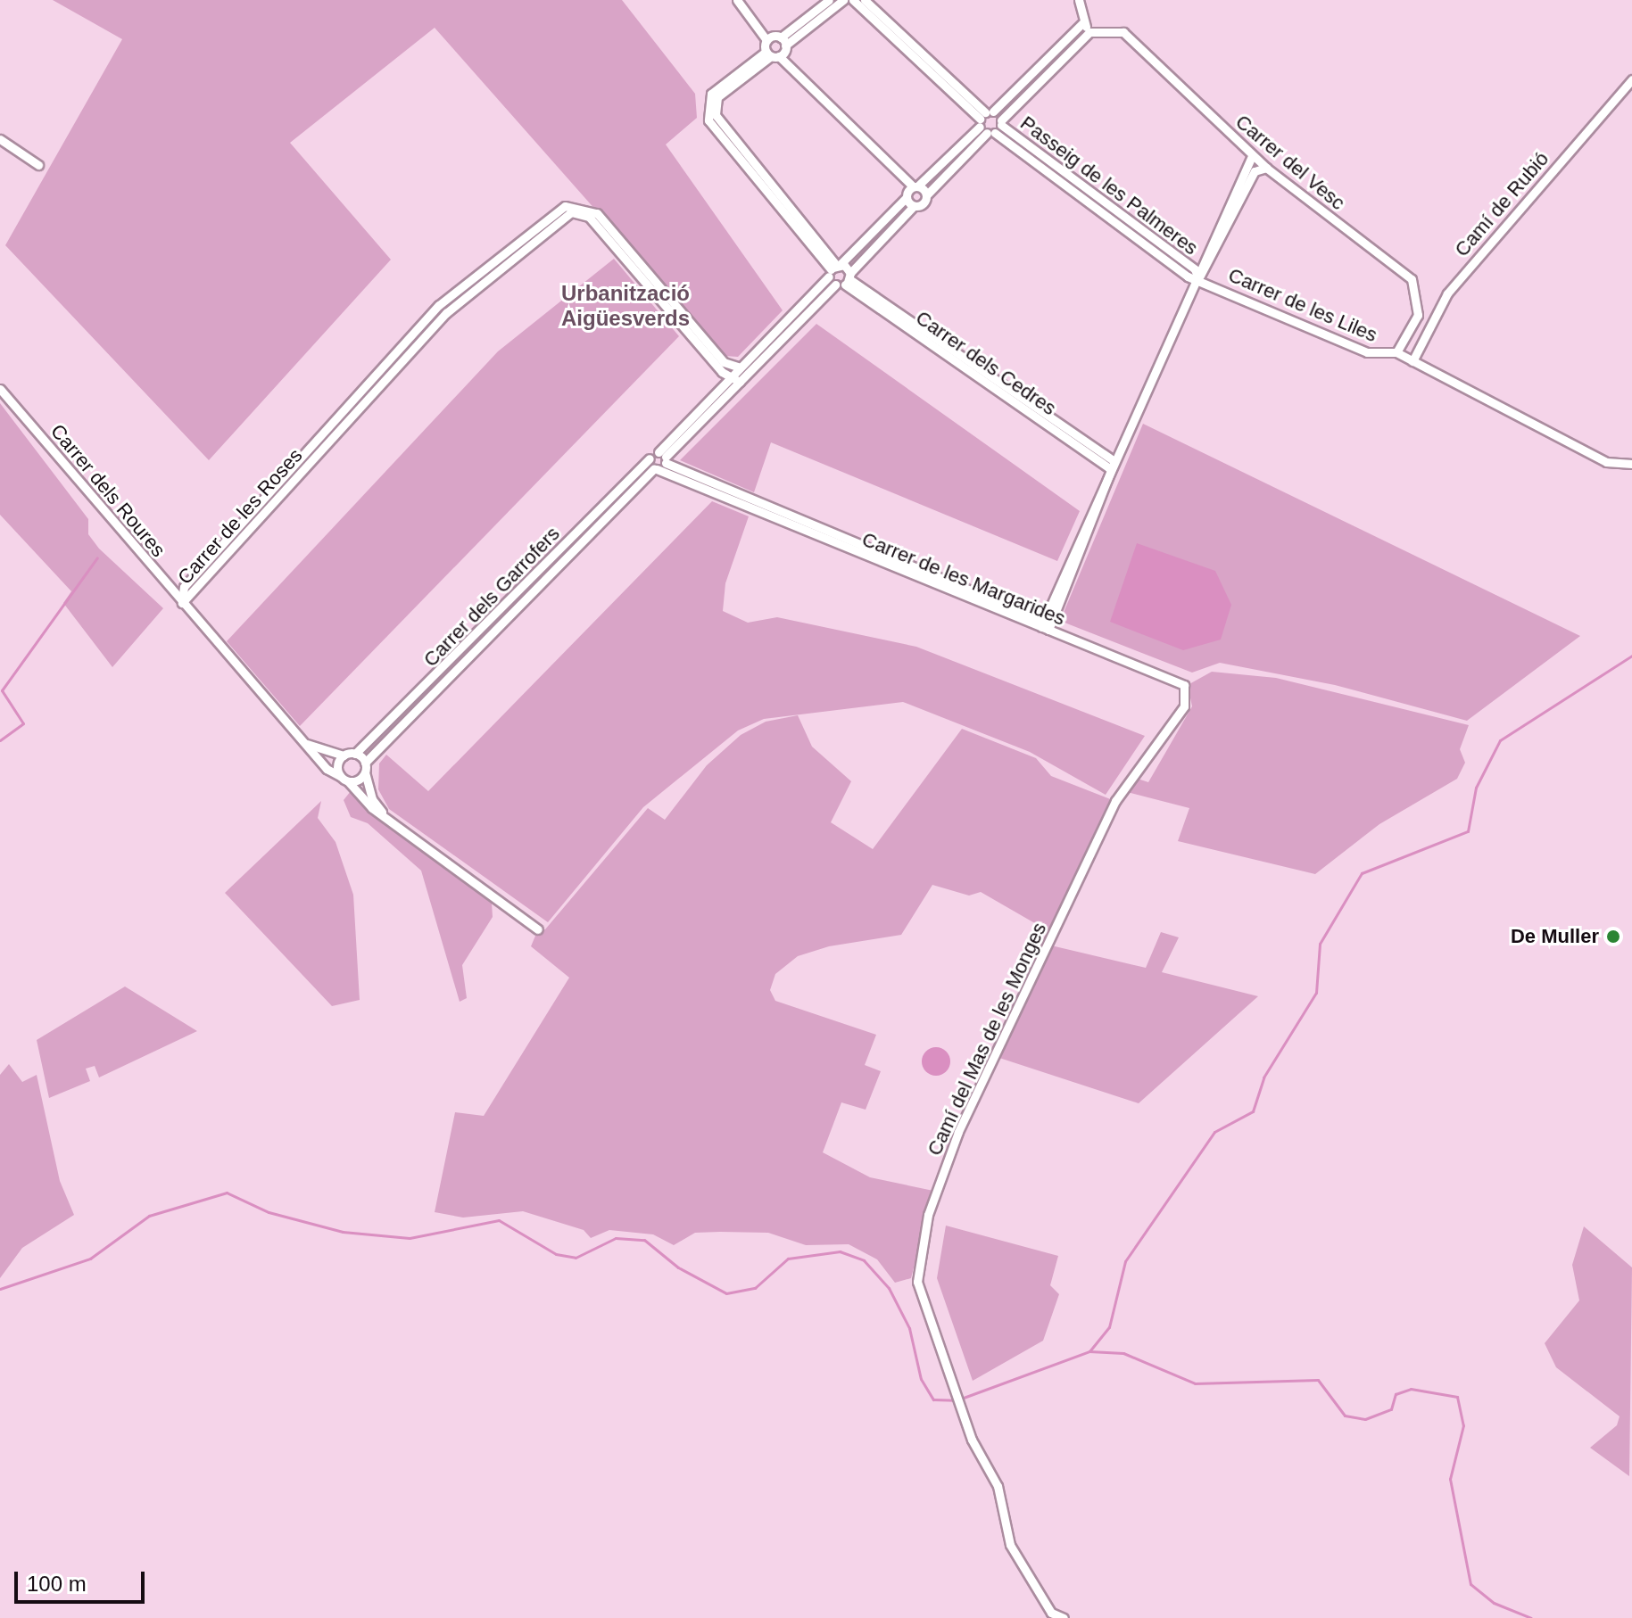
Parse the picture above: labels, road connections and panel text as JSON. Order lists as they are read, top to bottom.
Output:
{
  "streets": {
    "street": [
      "Carrer del Vesc",
      "Passeig de les Palmeres",
      "Camí de Rubió",
      "Carrer de les Liles",
      "Carrer dels Cedres",
      "Carrer dels Roures",
      "Carrer de les Roses",
      "Carrer de les Margarides",
      "Carrer dels Garrofers",
      "Camí del Mas de les Monges"
    ]
  },
  "crossings": [
    ["Carrer del Vesc", "Carrer de les Liles"],
    ["Passeig de les Palmeres", "Carrer de les Liles"],
    ["Carrer dels Roures", "Carrer de les Roses"],
    ["Carrer dels Roures", "Carrer dels Garrofers"],
    ["Carrer de les Margarides", "Carrer dels Garrofers"],
    ["Carrer de les Margarides", "Camí del Mas de les Monges"]
  ],
  "districts": ["Urbanització Aigüesverds"],
  "places": ["De Muller"],
  "scale_bar": "100 m"
}
